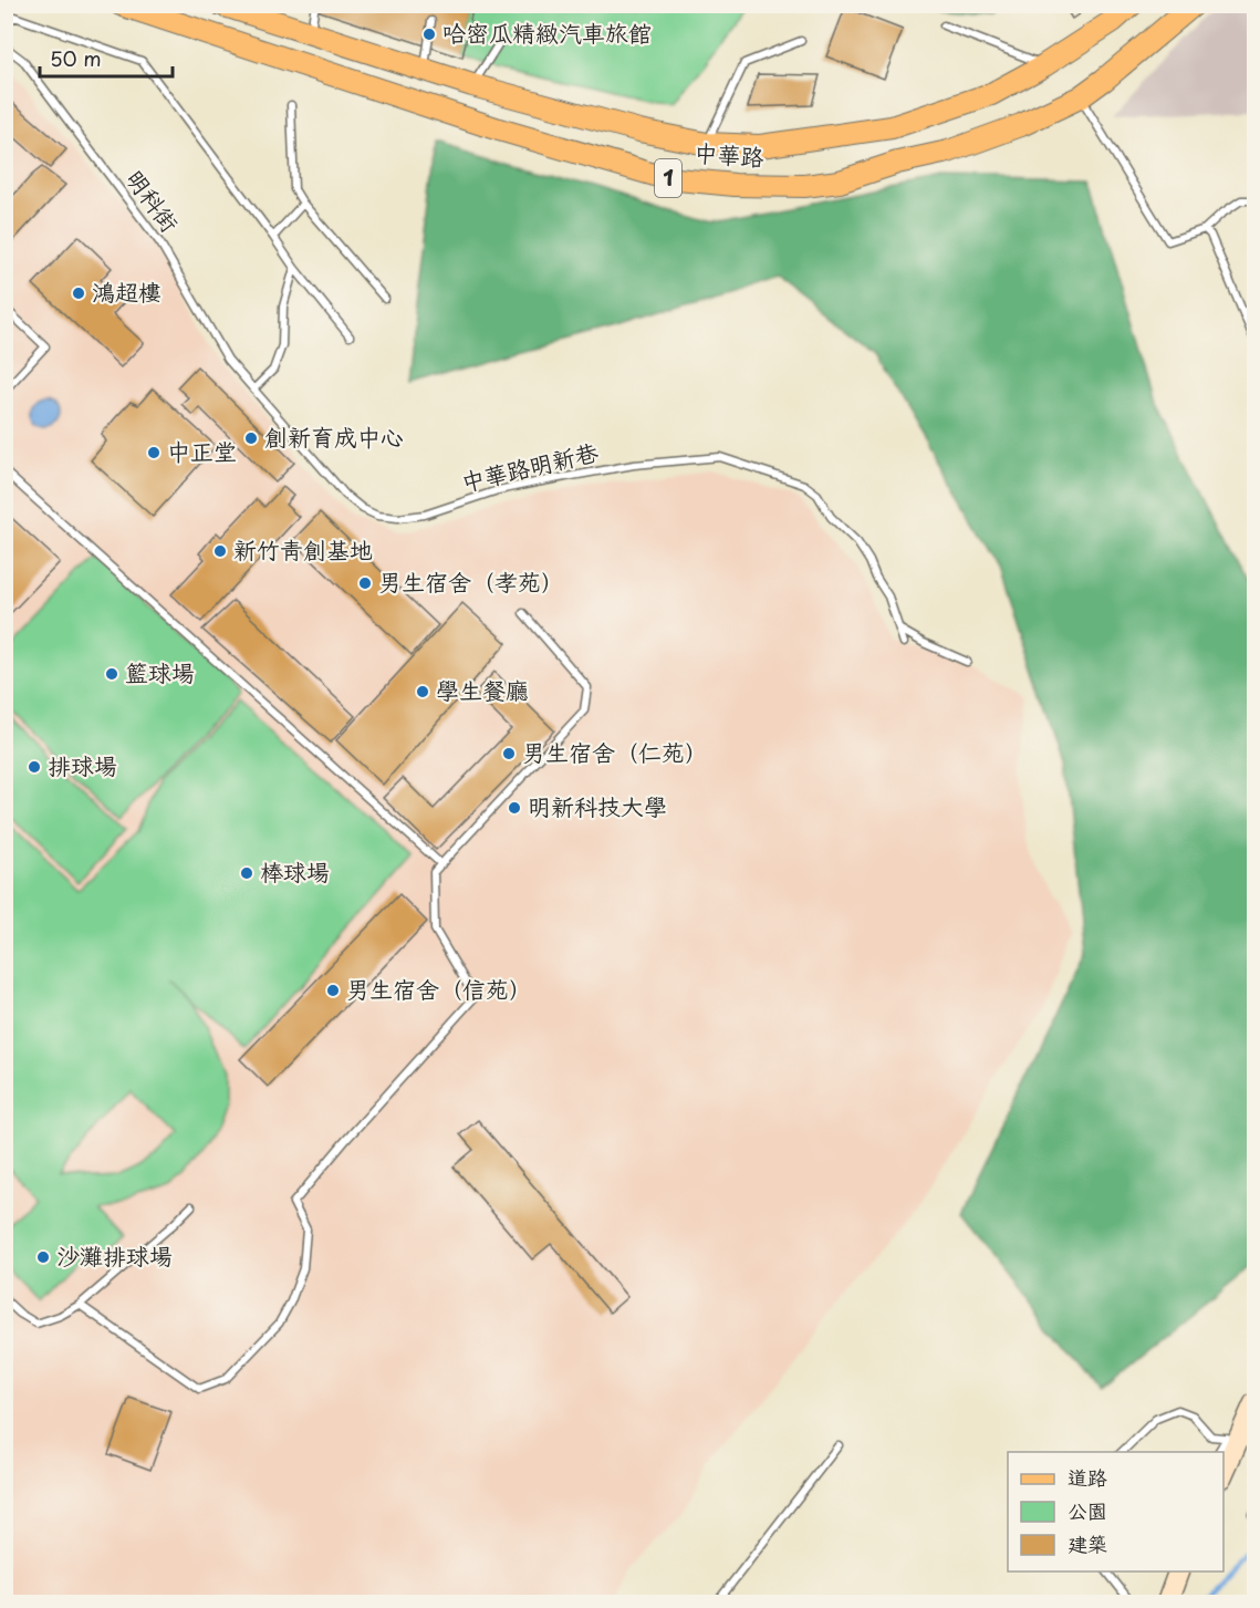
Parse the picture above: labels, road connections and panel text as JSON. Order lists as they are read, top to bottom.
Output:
{
  "streets": {
    "main road": ["中華路", "1"],
    "lane": ["明科街", "中華路明新巷"]
  },
  "crossings": [
    ["明科街", "中華路明新巷"]
  ],
  "places": [
    "哈密瓜精緻汽車旅館",
    "鴻超樓",
    "創新育成中心",
    "中正堂",
    "新竹青創基地",
    "男生宿舍（孝苑）",
    "籃球場",
    "學生餐廳",
    "男生宿舍（仁苑）",
    "排球場",
    "明新科技大學",
    "棒球場",
    "男生宿舍（信苑）",
    "沙灘排球場"
  ],
  "legend": ["道路", "公園", "建築"],
  "scale_bar": "50 m"
}
